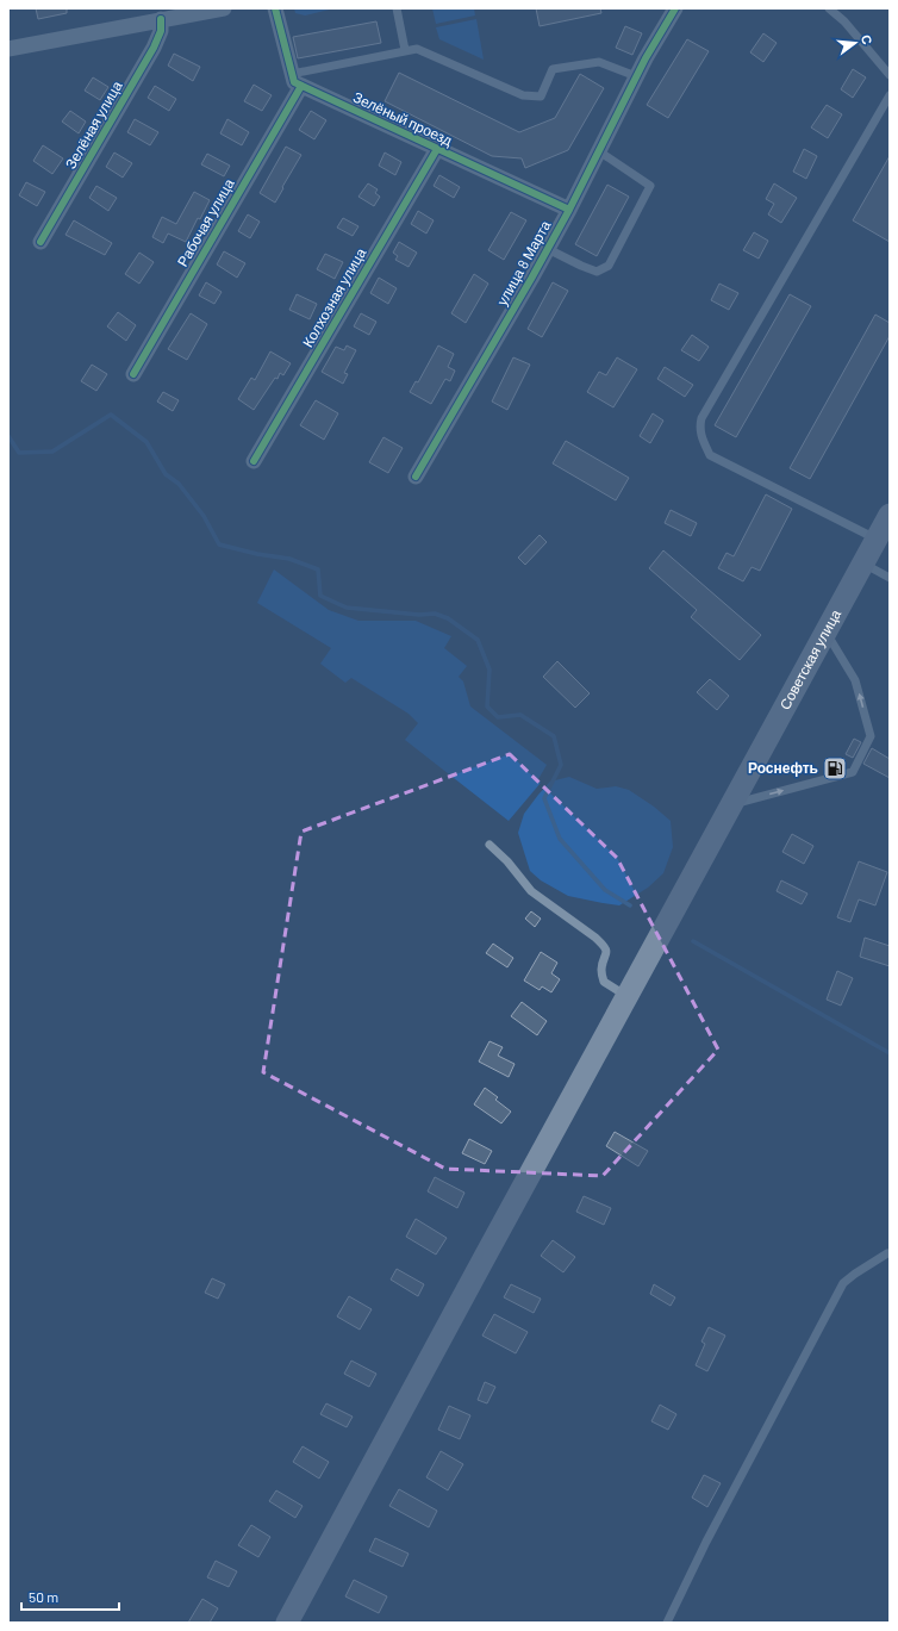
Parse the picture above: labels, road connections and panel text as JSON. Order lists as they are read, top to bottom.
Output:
{
  "streets": {
    "main road": ["Советская улица"],
    "street": [
      "Зелёный проезд",
      "Зелёная улица",
      "Рабочая улица",
      "улица 8 Марта",
      "Колхозная улица"
    ]
  },
  "crossings": [
    ["Зелёный проезд", "Рабочая улица"],
    ["Зелёный проезд", "улица 8 Марта"],
    ["Зелёный проезд", "Колхозная улица"]
  ],
  "places": {
    "fuel station": ["Роснефть"]
  },
  "scale_bar": "50 m",
  "north": "right"
}
